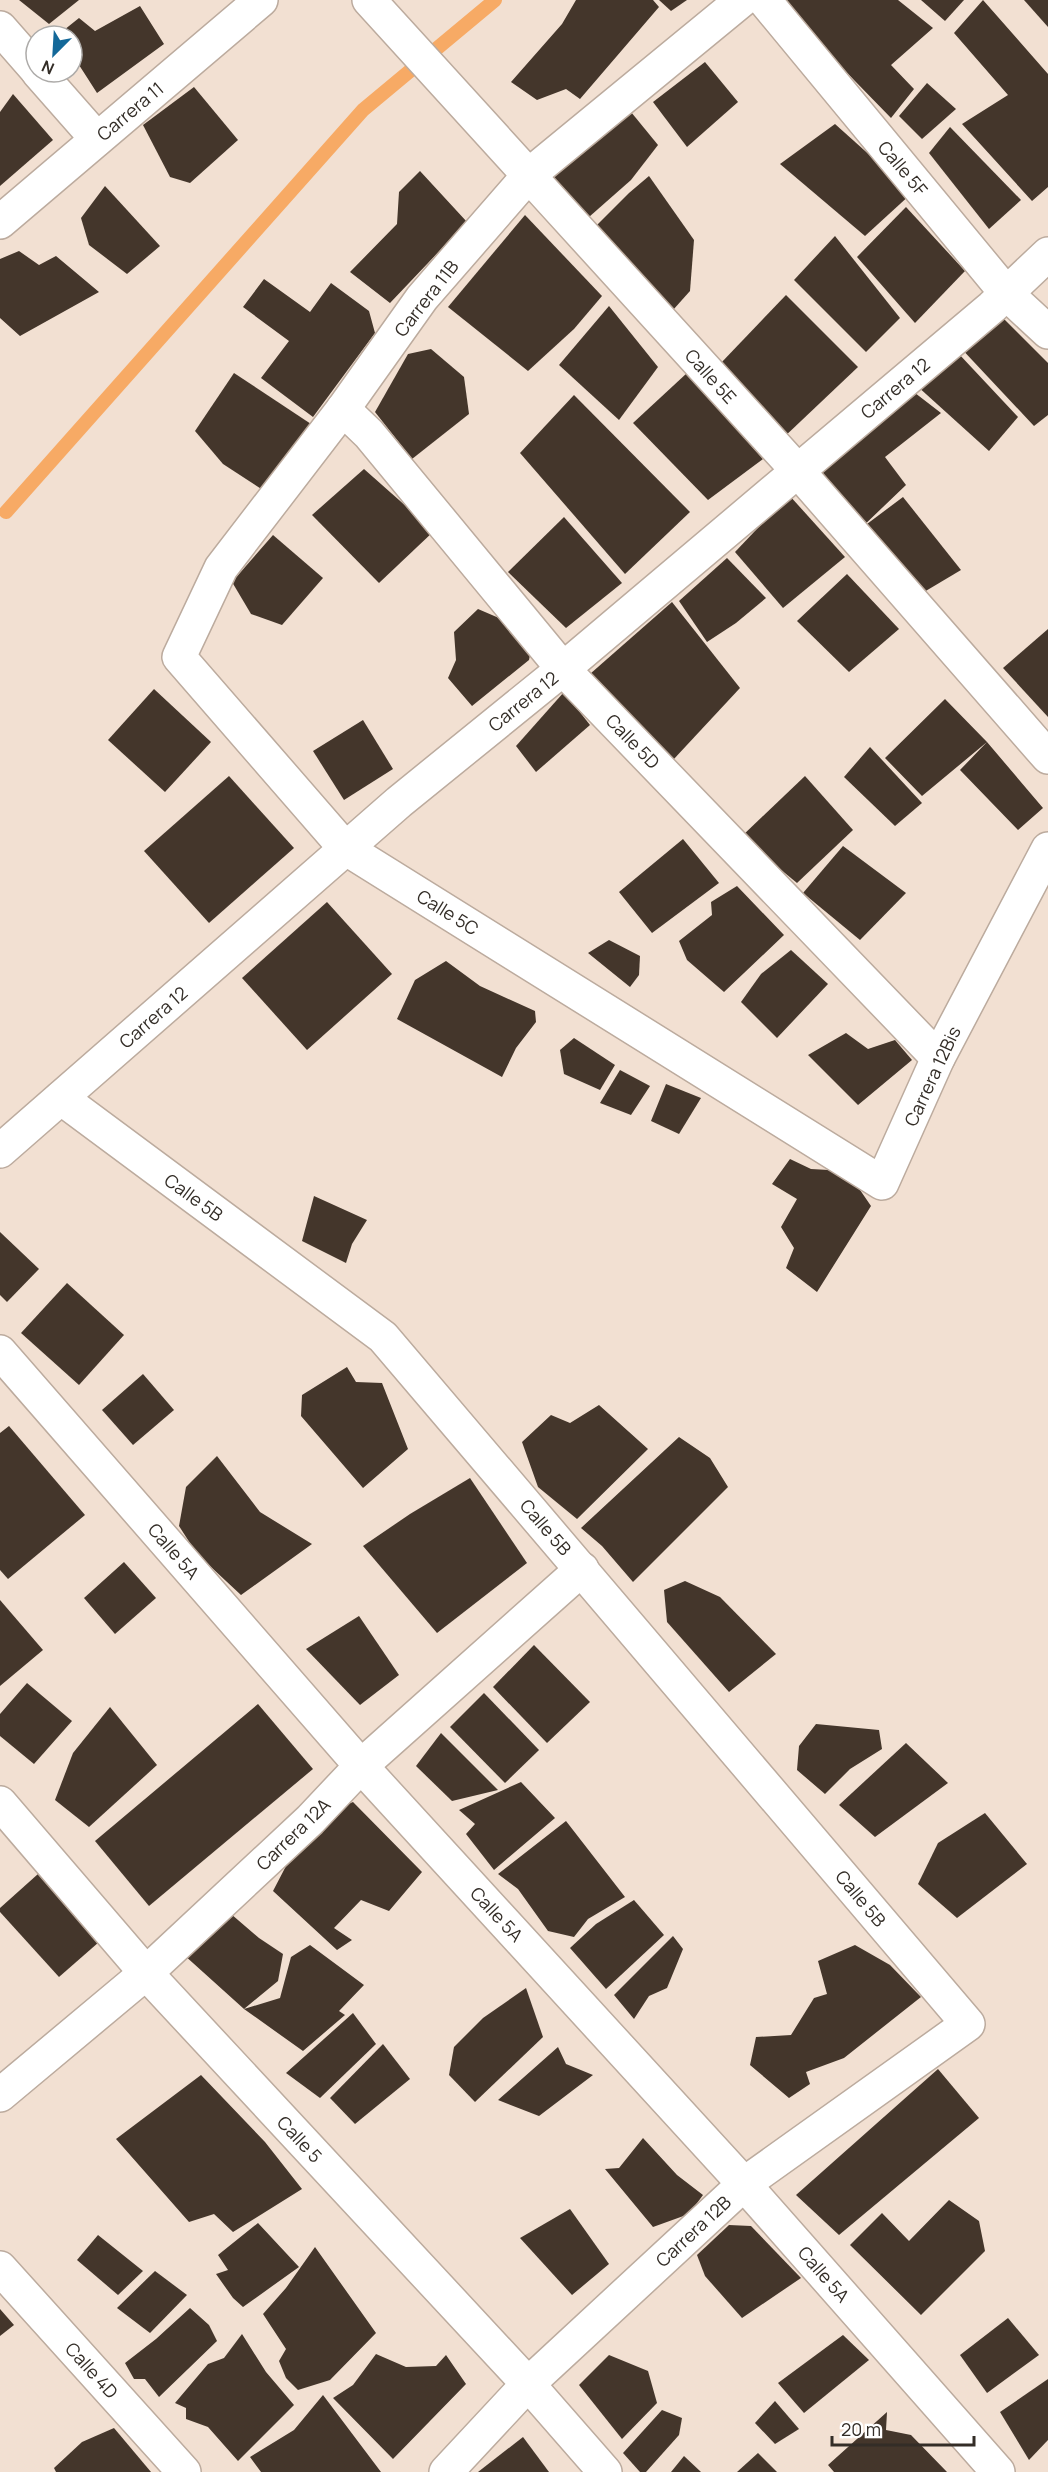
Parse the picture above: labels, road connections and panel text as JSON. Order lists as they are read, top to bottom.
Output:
{
  "streets": {
    "street": [
      "Carrera 11",
      "Calle 5F",
      "Carrera 11B",
      "Calle 5E",
      "Carrera 12",
      "Calle 5D",
      "Calle 5C",
      "Carrera 12Bis",
      "Calle 5B",
      "Calle 5A",
      "Carrera 12A",
      "Calle 5",
      "Carrera 12B",
      "Calle 4D"
    ]
  },
  "crossings": [
    ["Calle 5F", "Carrera 12"],
    ["Carrera 11B", "Calle 5E"],
    ["Carrera 11B", "Calle 5D"],
    ["Carrera 11B", "Calle 5C"],
    ["Calle 5E", "Carrera 12"],
    ["Carrera 12", "Calle 5D"],
    ["Carrera 12", "Calle 5C"],
    ["Carrera 12", "Calle 5B"],
    ["Calle 5D", "Carrera 12Bis"],
    ["Calle 5C", "Carrera 12Bis"],
    ["Calle 5B", "Carrera 12A"],
    ["Calle 5B", "Carrera 12B"],
    ["Calle 5A", "Carrera 12A"],
    ["Calle 5A", "Carrera 12B"],
    ["Carrera 12A", "Calle 5"],
    ["Calle 5", "Carrera 12B"]
  ],
  "scale_bar": "20 m",
  "north": "bottom left"
}
